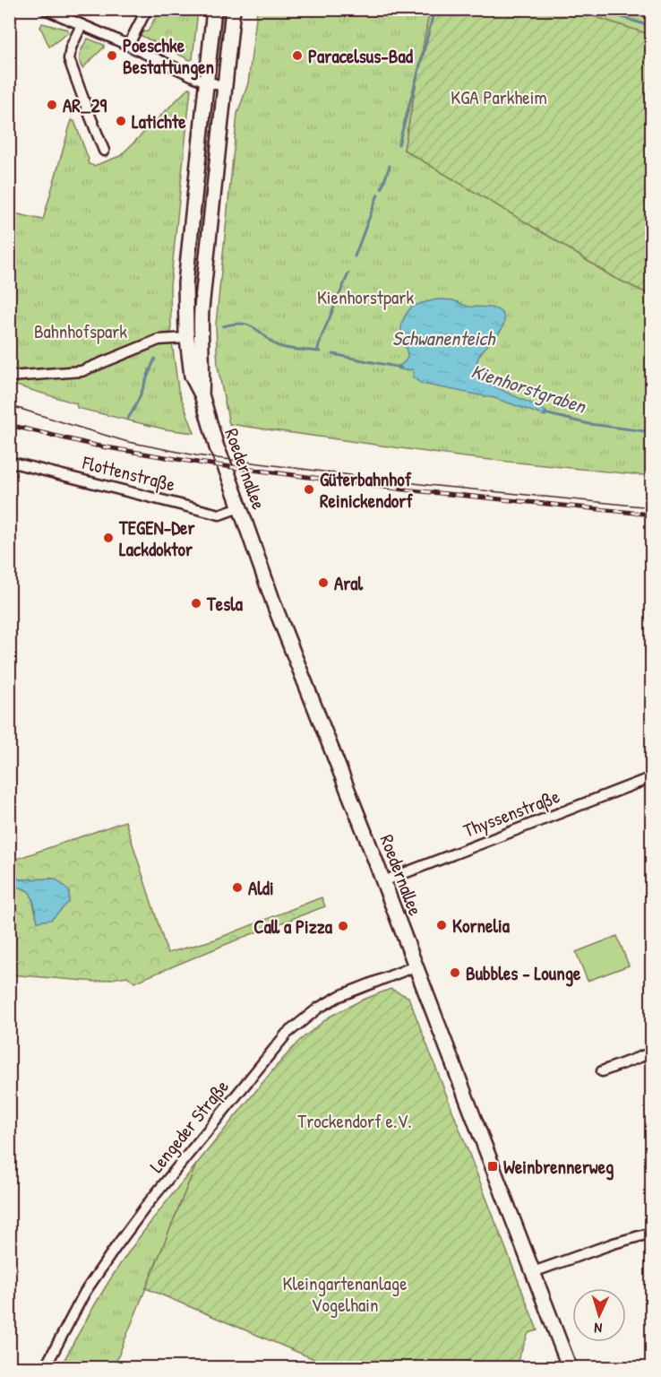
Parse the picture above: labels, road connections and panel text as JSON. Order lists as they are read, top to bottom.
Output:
{
  "streets": {
    "main road": ["Roedernallee"],
    "street": ["Flottenstraße", "Thyssenstraße", "Lengeder Straße"]
  },
  "crossings": [
    ["Roedernallee", "Flottenstraße"],
    ["Roedernallee", "Thyssenstraße"],
    ["Roedernallee", "Lengeder Straße"]
  ],
  "water": ["Schwanenteich", "Kienhorstgraben"],
  "parks": [
    "KGA Parkheim",
    "Kienhorstpark",
    "Bahnhofspark",
    "Trockendorf e.V.",
    "Kleingartenanlage Vogelhain"
  ],
  "places": {
    "other": [
      "Poeschke Bestattungen",
      "Paracelsus-Bad",
      "AR_29",
      "Latichte",
      "Güterbahnhof Reinickendorf",
      "TEGEN-Der Lackdoktor",
      "Aral",
      "Tesla",
      "Aldi",
      "Kornelia",
      "Call a Pizza",
      "Bubbles - Lounge"
    ],
    "transit": ["Weinbrennerweg"]
  },
  "north": "bottom"
}
